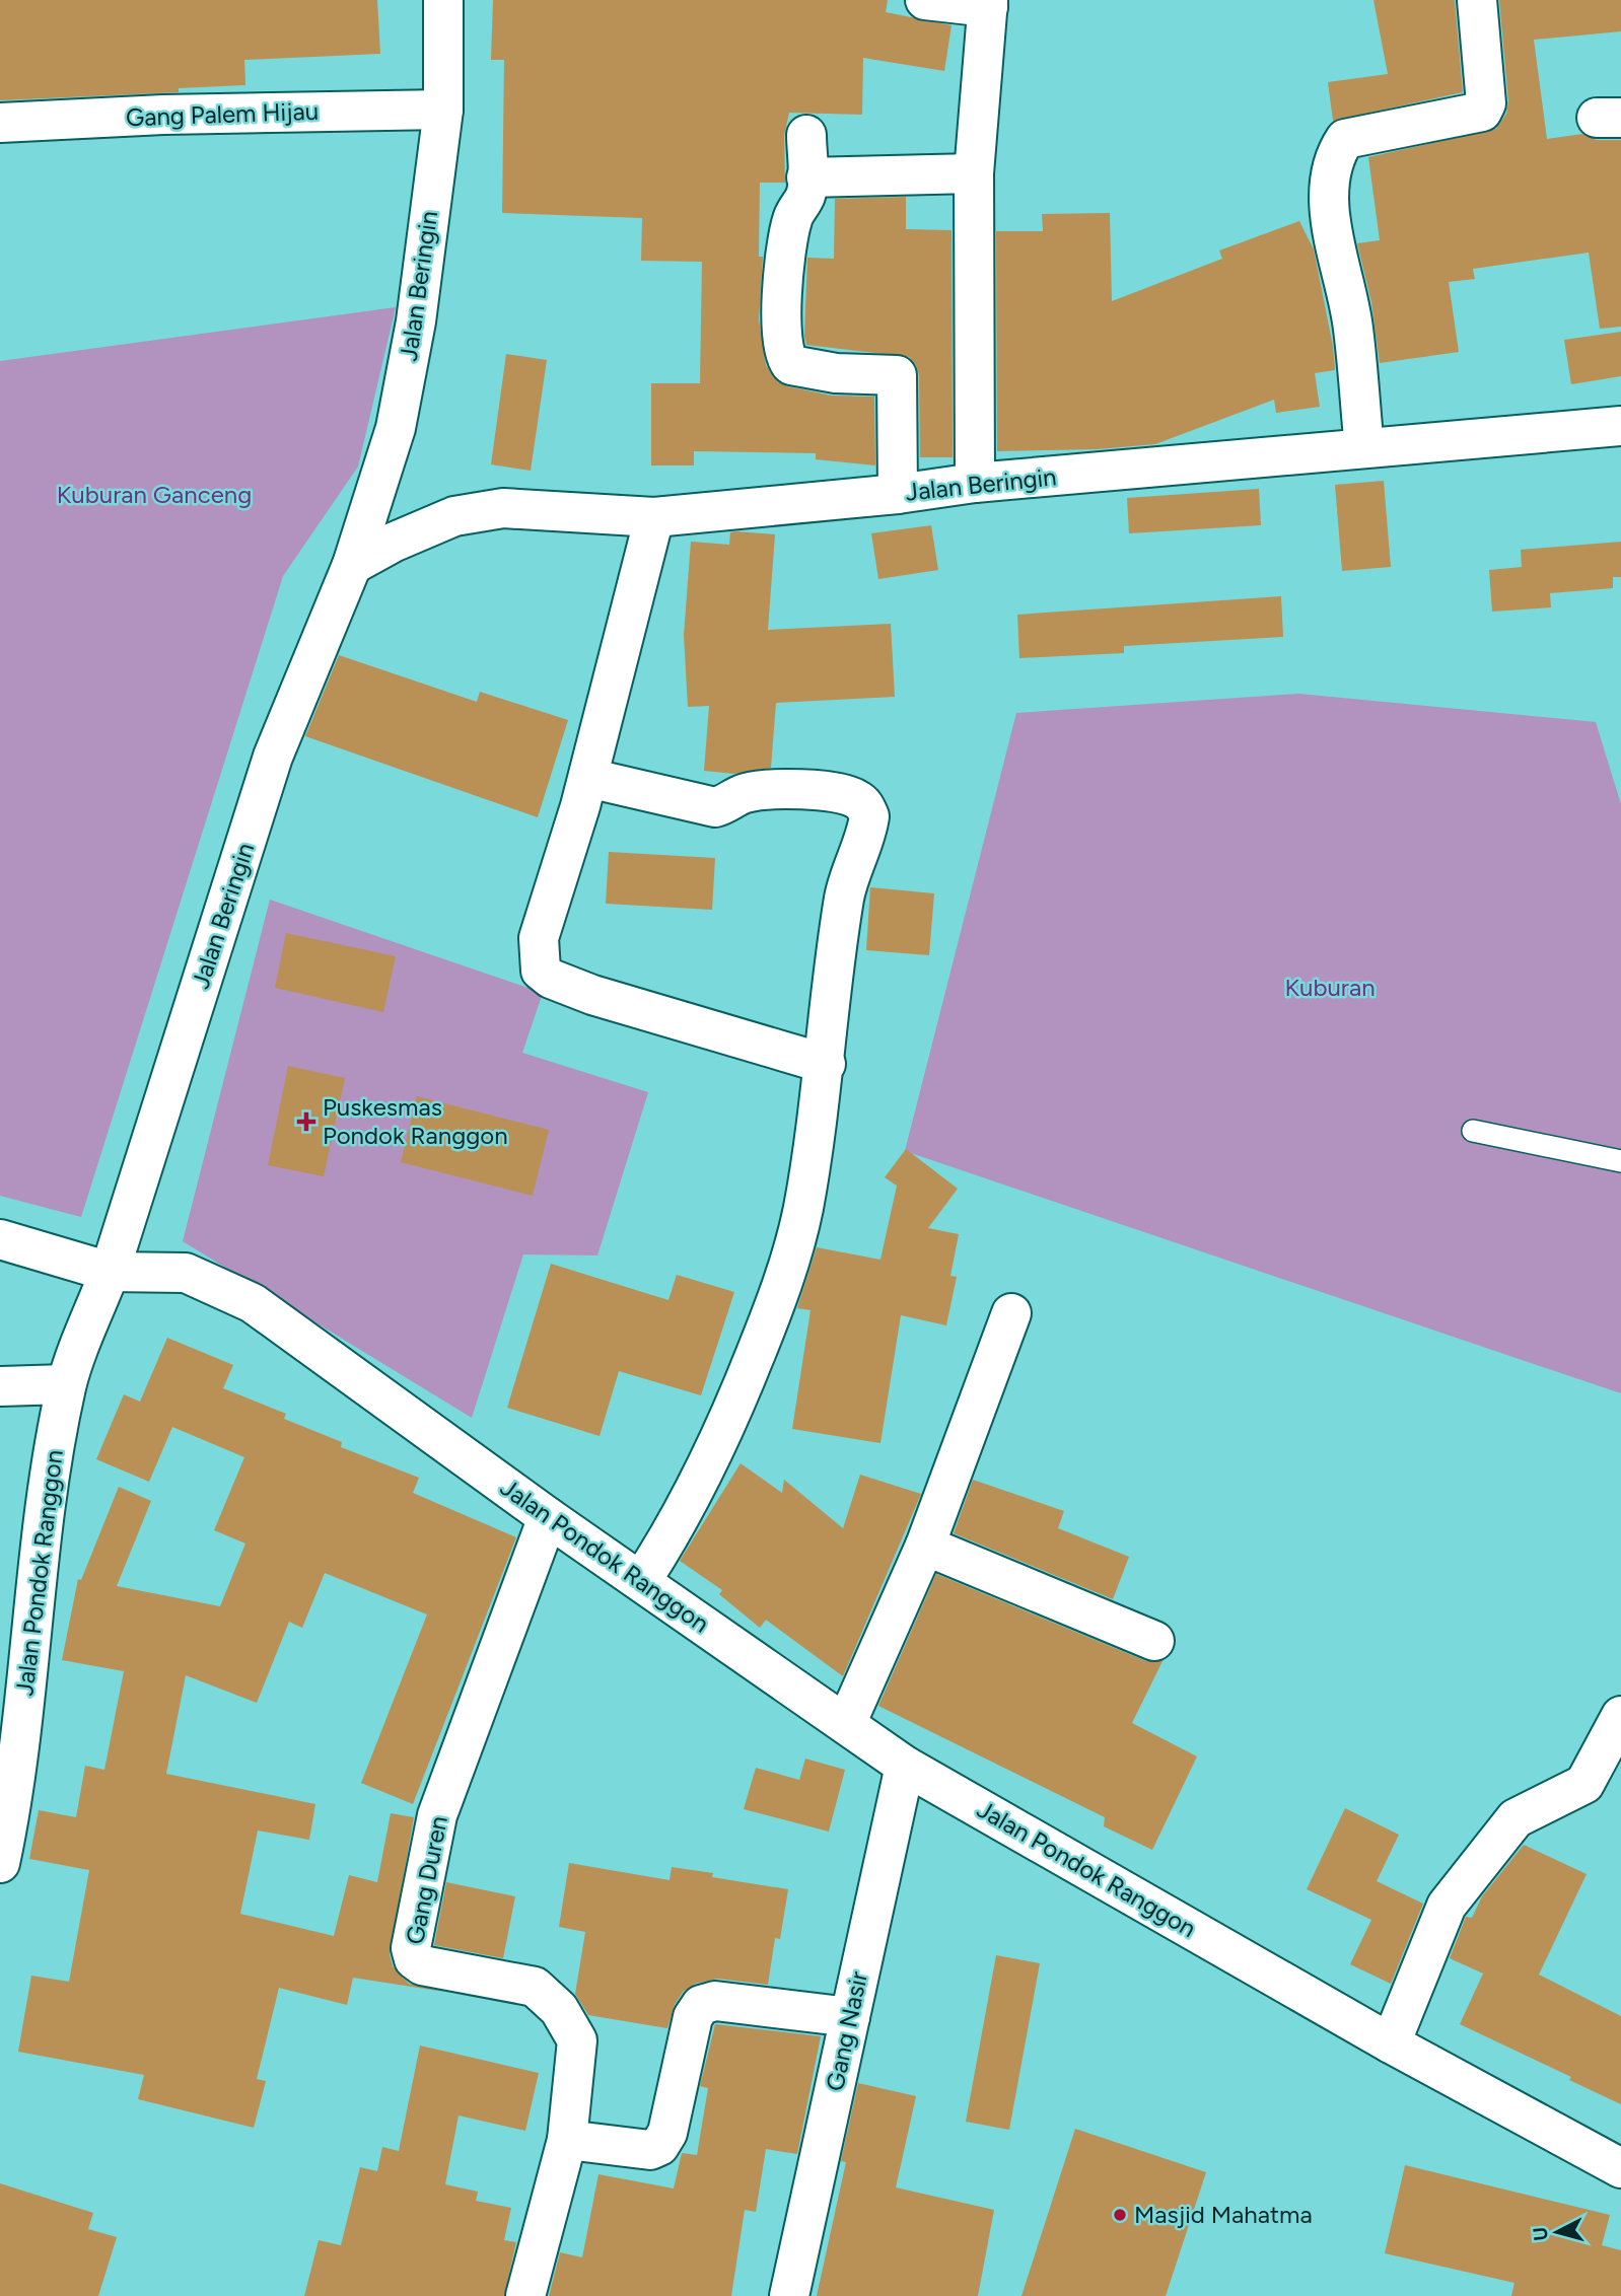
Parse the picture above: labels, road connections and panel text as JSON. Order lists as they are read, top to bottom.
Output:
{
  "streets": {
    "street": [
      "Gang Palem Hijau",
      "Jalan Beringin",
      "Jalan Pondok Ranggon",
      "Gang Duren",
      "Gang Nasir"
    ]
  },
  "crossings": [
    ["Gang Palem Hijau", "Jalan Beringin"],
    ["Jalan Beringin", "Jalan Pondok Ranggon"],
    ["Jalan Pondok Ranggon", "Gang Duren"],
    ["Jalan Pondok Ranggon", "Gang Nasir"]
  ],
  "parks": ["Kuburan Ganceng", "Kuburan"],
  "places": {
    "health": ["Puskesmas Pondok Ranggon"],
    "other": ["Masjid Mahatma"]
  },
  "north": "left"
}
